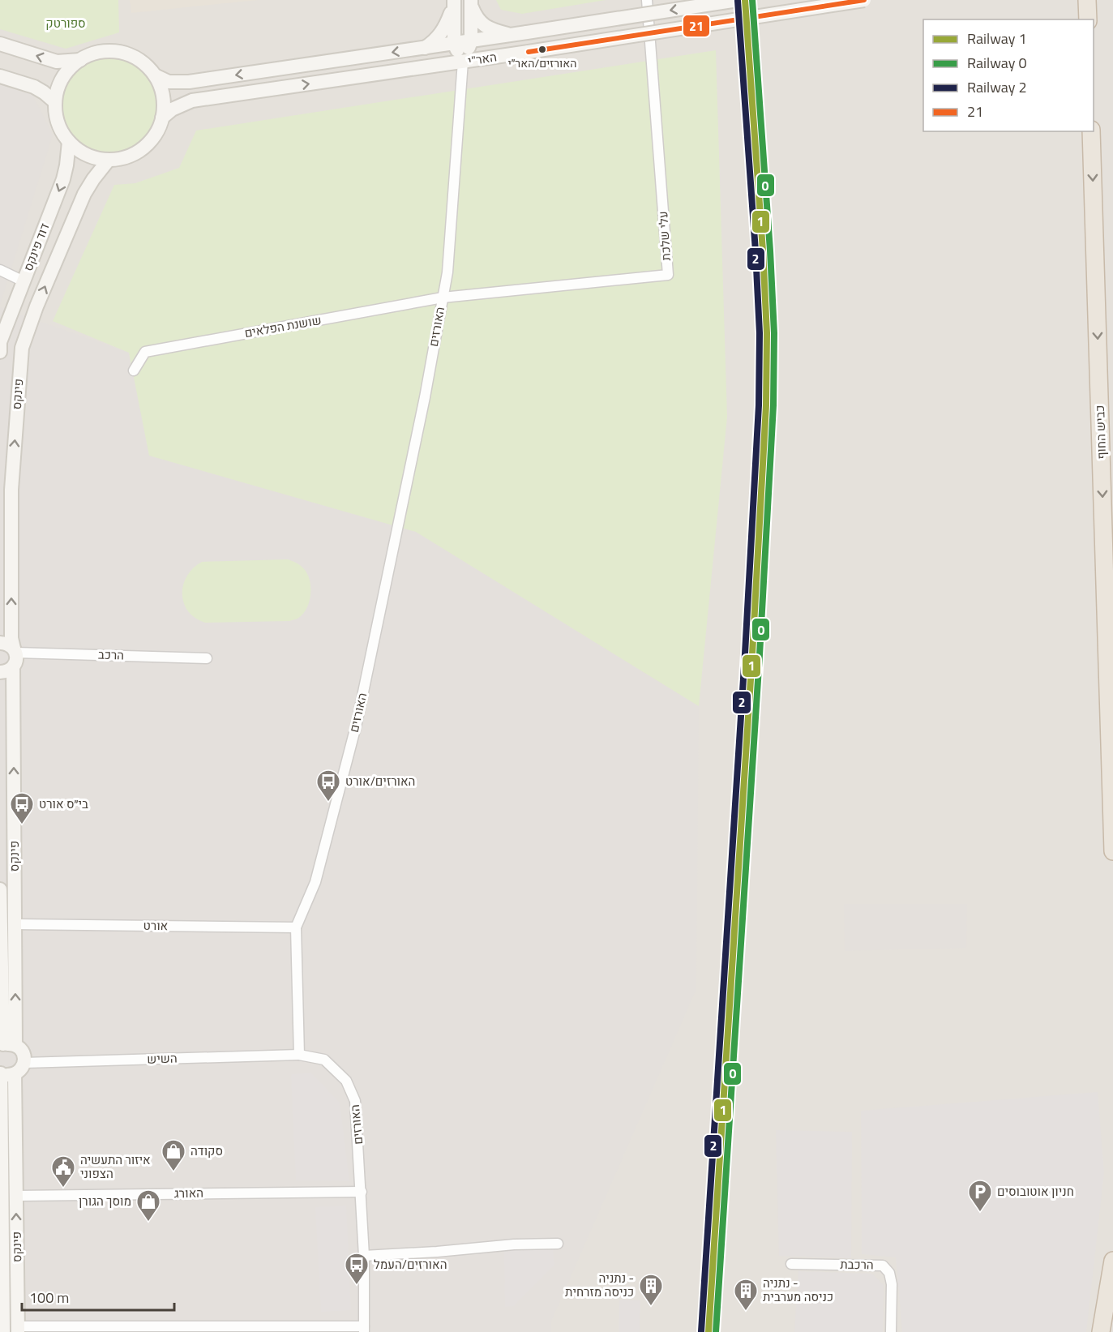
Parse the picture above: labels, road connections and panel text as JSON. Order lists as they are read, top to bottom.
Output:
{
  "streets": {
    "highway": ["כביש החוף"],
    "street": [
      "האר\"י",
      "עלי שלכת",
      "דוד פינקס",
      "שושנת הפלאים",
      "האורזים",
      "פינקס",
      "הרכב",
      "אורט",
      "השיש",
      "האורג",
      "הרכבת"
    ]
  },
  "crossings": [
    ["האר\"י", "דוד פינקס"],
    ["האר\"י", "האורזים"],
    ["האר\"י", "פינקס"],
    ["עלי שלכת", "שושנת הפלאים"],
    ["עלי שלכת", "האורזים"],
    ["דוד פינקס", "פינקס"],
    ["שושנת הפלאים", "האורזים"],
    ["האורזים", "אורט"],
    ["האורזים", "השיש"],
    ["האורזים", "האורג"],
    ["פינקס", "הרכב"],
    ["פינקס", "אורט"],
    ["פינקס", "האורג"]
  ],
  "one_way": ["דוד פינקס", "פינקס", "כביש החוף"],
  "parks": ["ספורטק"],
  "places": {
    "other": ["האורזים/האר״י"],
    "bus stop": ["האורזים/אורט", "בי״ס אורט", "האורזים/העמל"],
    "shop": ["סקודה", "מוסך הגורן"],
    "public building": ["איזור התעשיה הצפוני"],
    "parking": ["חניון אוטובוסים"],
    "building": ["נתניה - כניסה מזרחית", "נתניה - כניסה מערבית"]
  },
  "lines": [
    "rail line 1",
    "rail line 0",
    "transit line 21",
    "rail line 2"
  ],
  "legend": [
    "Railway 1",
    "Railway 0",
    "Railway 2",
    "21"
  ],
  "scale_bar": "100 m"
}
